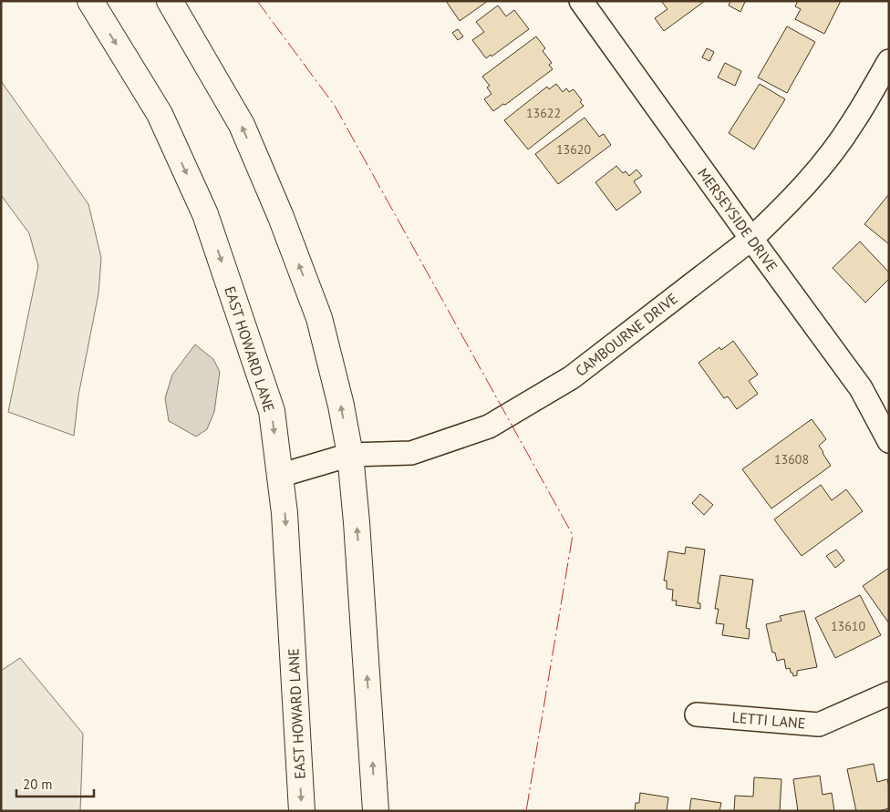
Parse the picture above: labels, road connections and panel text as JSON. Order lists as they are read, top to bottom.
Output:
{
  "streets": {
    "main road": ["EAST HOWARD LANE"],
    "street": ["MERSEYSIDE DRIVE", "CAMBOURNE DRIVE", "LETTI LANE"]
  },
  "crossings": [
    ["MERSEYSIDE DRIVE", "CAMBOURNE DRIVE"],
    ["CAMBOURNE DRIVE", "EAST HOWARD LANE"]
  ],
  "house_numbers": [
    "13622",
    "13620",
    "13608",
    "13610"
  ],
  "scale_bar": "20 m"
}
